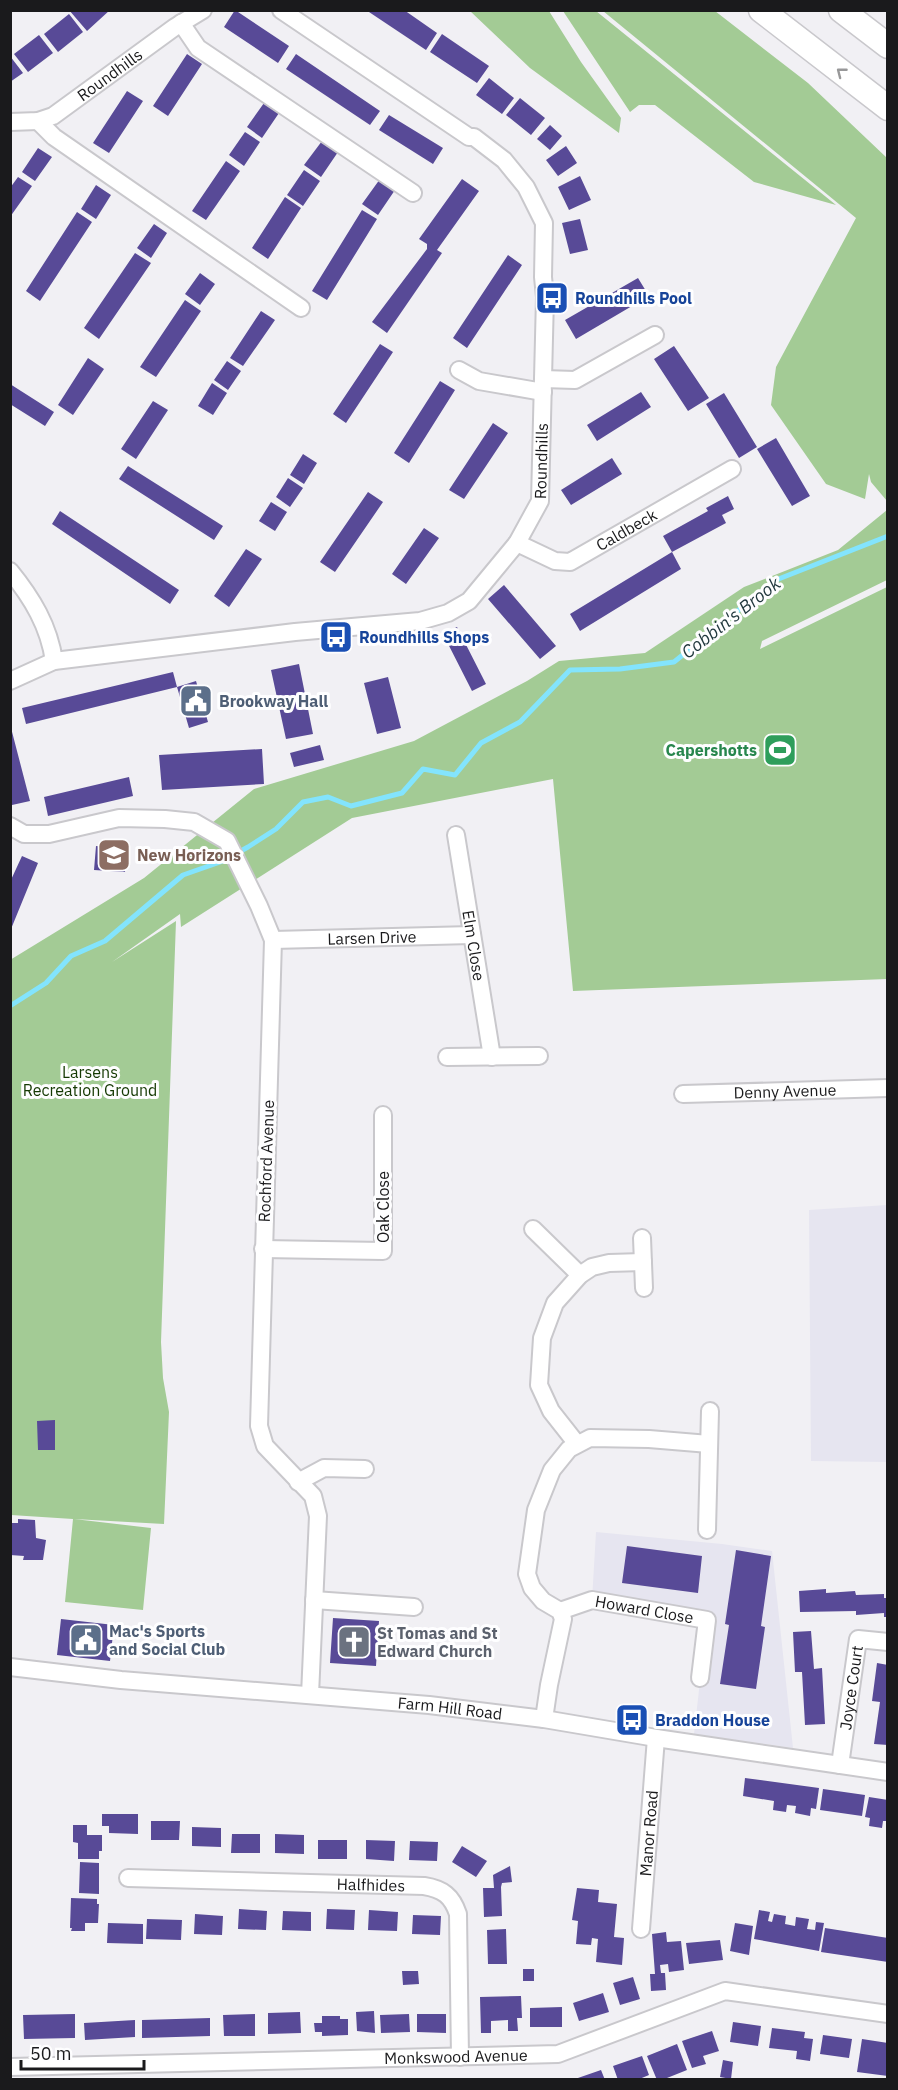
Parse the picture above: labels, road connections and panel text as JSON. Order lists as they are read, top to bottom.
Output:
{
  "streets": {
    "street": [
      "Roundhills",
      "Caldbeck",
      "Larsen Drive",
      "Elm Close",
      "Denny Avenue",
      "Rochford Avenue",
      "Oak Close",
      "Howard Close",
      "Joyce Court",
      "Farm Hill Road",
      "Manor Road",
      "Halfhides",
      "Monkswood Avenue"
    ]
  },
  "crossings": [
    ["Roundhills", "Caldbeck"],
    ["Larsen Drive", "Elm Close"],
    ["Larsen Drive", "Rochford Avenue"],
    ["Rochford Avenue", "Oak Close"],
    ["Rochford Avenue", "Farm Hill Road"],
    ["Joyce Court", "Farm Hill Road"],
    ["Farm Hill Road", "Manor Road"],
    ["Halfhides", "Monkswood Avenue"]
  ],
  "water": ["Cobbin's Brook"],
  "parks": ["Larsens Recreation Ground"],
  "places": {
    "bus stop": ["Roundhills Pool", "Roundhills Shops", "Braddon House"],
    "public building": ["Brookway Hall", "Mac's Sports and Social Club"],
    "sports": ["Capershotts"],
    "school or university": ["New Horizons"],
    "church": ["St Tomas and St Edward Church"]
  },
  "scale_bar": "50 m"
}
